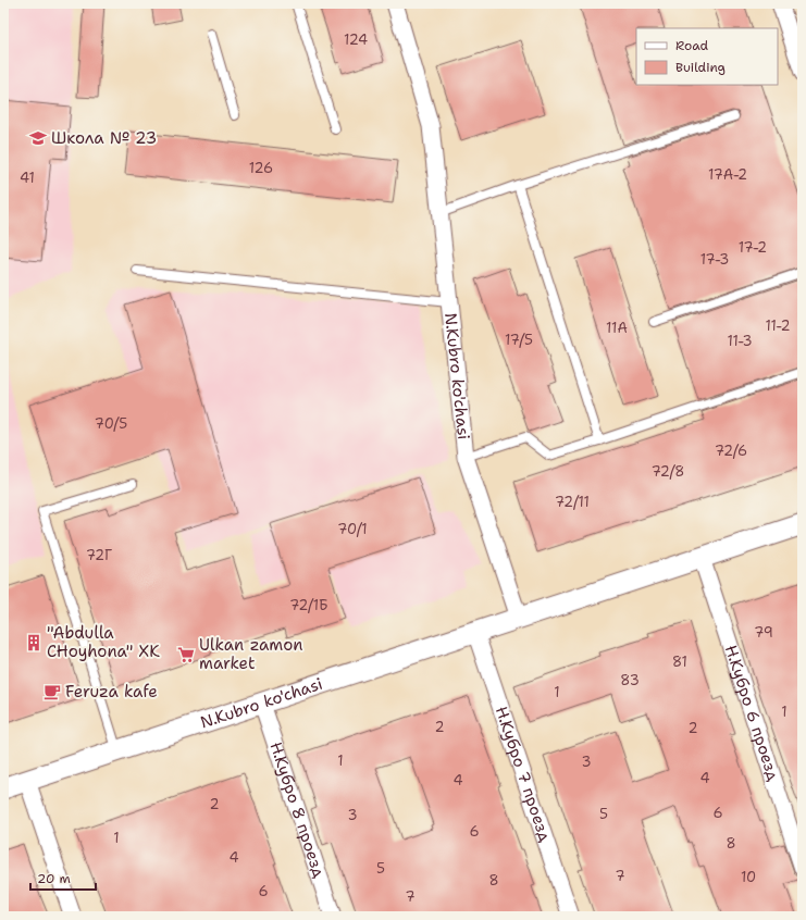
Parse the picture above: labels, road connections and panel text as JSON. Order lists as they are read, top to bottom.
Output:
{
  "streets": {
    "street": [
      "N.Kubro ko'chasi",
      "Н.Кубро 6 проезд",
      "Н.Кубро 7 проезд",
      "Н.Кубро 8 проезд"
    ]
  },
  "crossings": [
    ["N.Kubro ko'chasi", "Н.Кубро 6 проезд"],
    ["N.Kubro ko'chasi", "Н.Кубро 7 проезд"],
    ["N.Kubro ko'chasi", "Н.Кубро 8 проезд"]
  ],
  "places": {
    "school or university": ["Школа № 23"],
    "building": ["\"Abdulla CHoyhona\" XK"],
    "supermarket": ["Ulkan zamon market"],
    "cafe": ["Feruza kafe"]
  },
  "house_numbers": [
    "124",
    "126",
    "17А-2",
    "41",
    "17-2",
    "17-3",
    "11-2",
    "11А",
    "17/5",
    "11-3",
    "70/5",
    "72/6",
    "72/8",
    "72/11",
    "70/1",
    "72Г",
    "72/1Б",
    "79",
    "81",
    "83",
    "1",
    "1",
    "2",
    "2",
    "1",
    "3",
    "4",
    "4",
    "2",
    "6",
    "5",
    "3",
    "6",
    "1",
    "8",
    "4",
    "5",
    "7",
    "10",
    "8",
    "6",
    "7"
  ],
  "legend": ["Road", "Building"],
  "scale_bar": "20 m"
}
